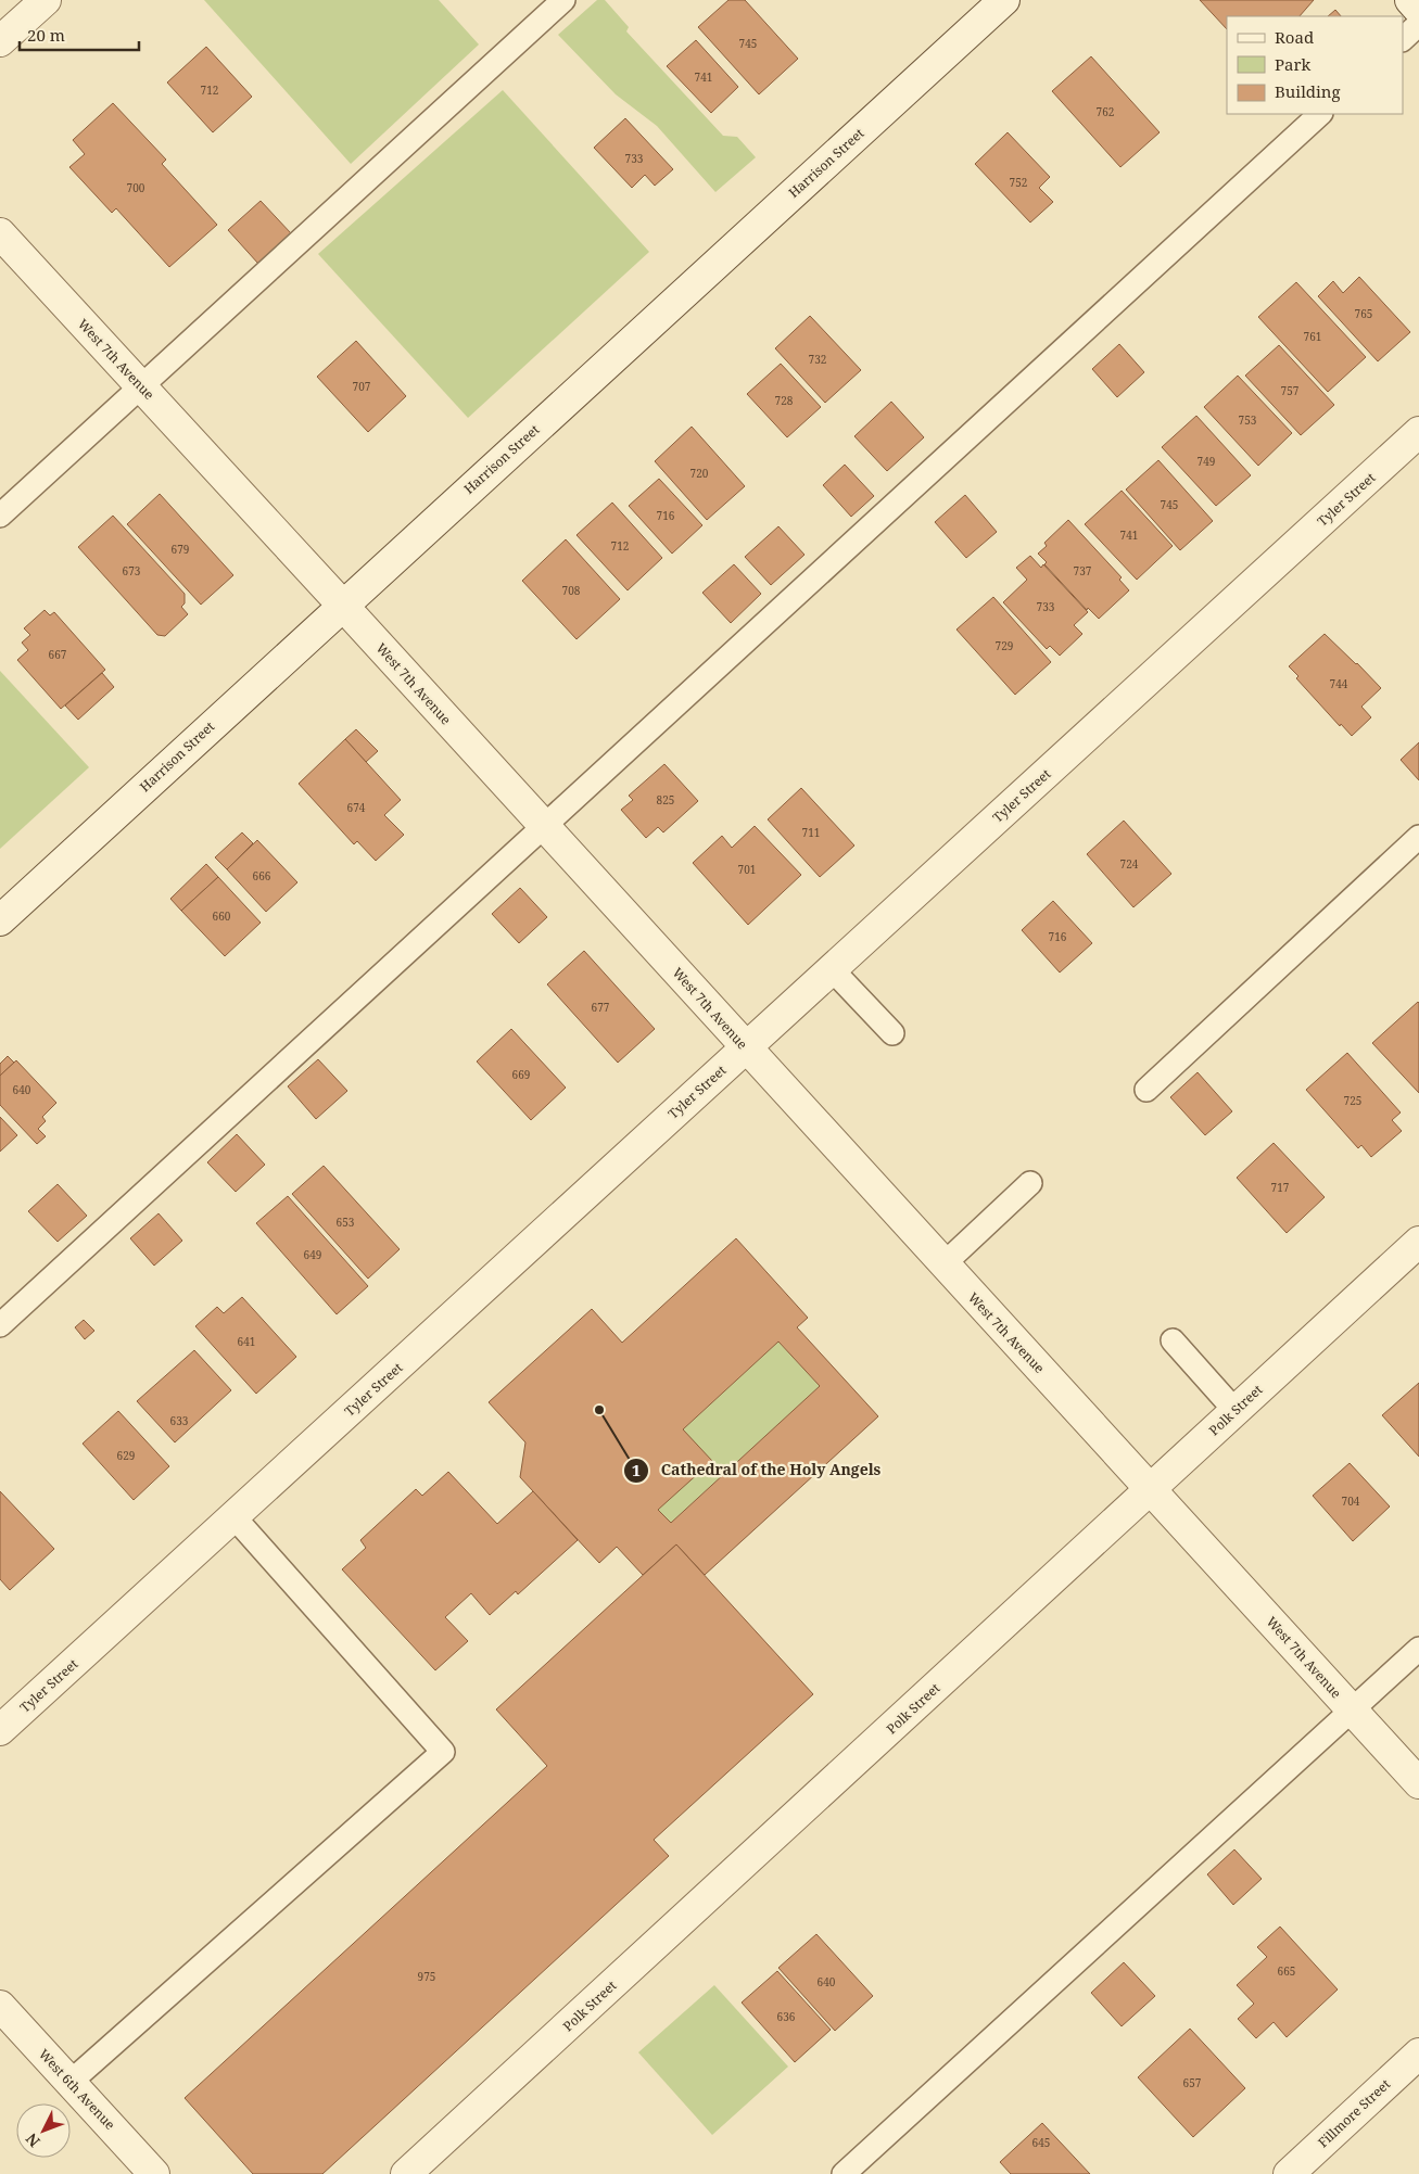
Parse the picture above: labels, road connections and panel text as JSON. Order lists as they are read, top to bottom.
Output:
{
  "streets": {
    "street": [
      "Harrison Street",
      "West 7th Avenue",
      "Tyler Street",
      "Polk Street",
      "West 6th Avenue",
      "Fillmore Street"
    ]
  },
  "crossings": [
    ["Harrison Street", "West 7th Avenue"],
    ["West 7th Avenue", "Tyler Street"],
    ["West 7th Avenue", "Polk Street"]
  ],
  "places": ["Cathedral of the Holy Angels"],
  "house_numbers": [
    "745",
    "741",
    "712",
    "762",
    "733",
    "752",
    "700",
    "765",
    "761",
    "732",
    "707",
    "757",
    "728",
    "753",
    "749",
    "720",
    "745",
    "716",
    "741",
    "712",
    "679",
    "673",
    "737",
    "708",
    "733",
    "729",
    "667",
    "744",
    "825",
    "674",
    "711",
    "724",
    "701",
    "666",
    "660",
    "716",
    "677",
    "669",
    "640",
    "725",
    "717",
    "653",
    "649",
    "641",
    "633",
    "629",
    "704",
    "665",
    "975",
    "640",
    "636",
    "657",
    "645"
  ],
  "legend": ["Road", "Park", "Building"],
  "scale_bar": "20 m",
  "north": "bottom left"
}
